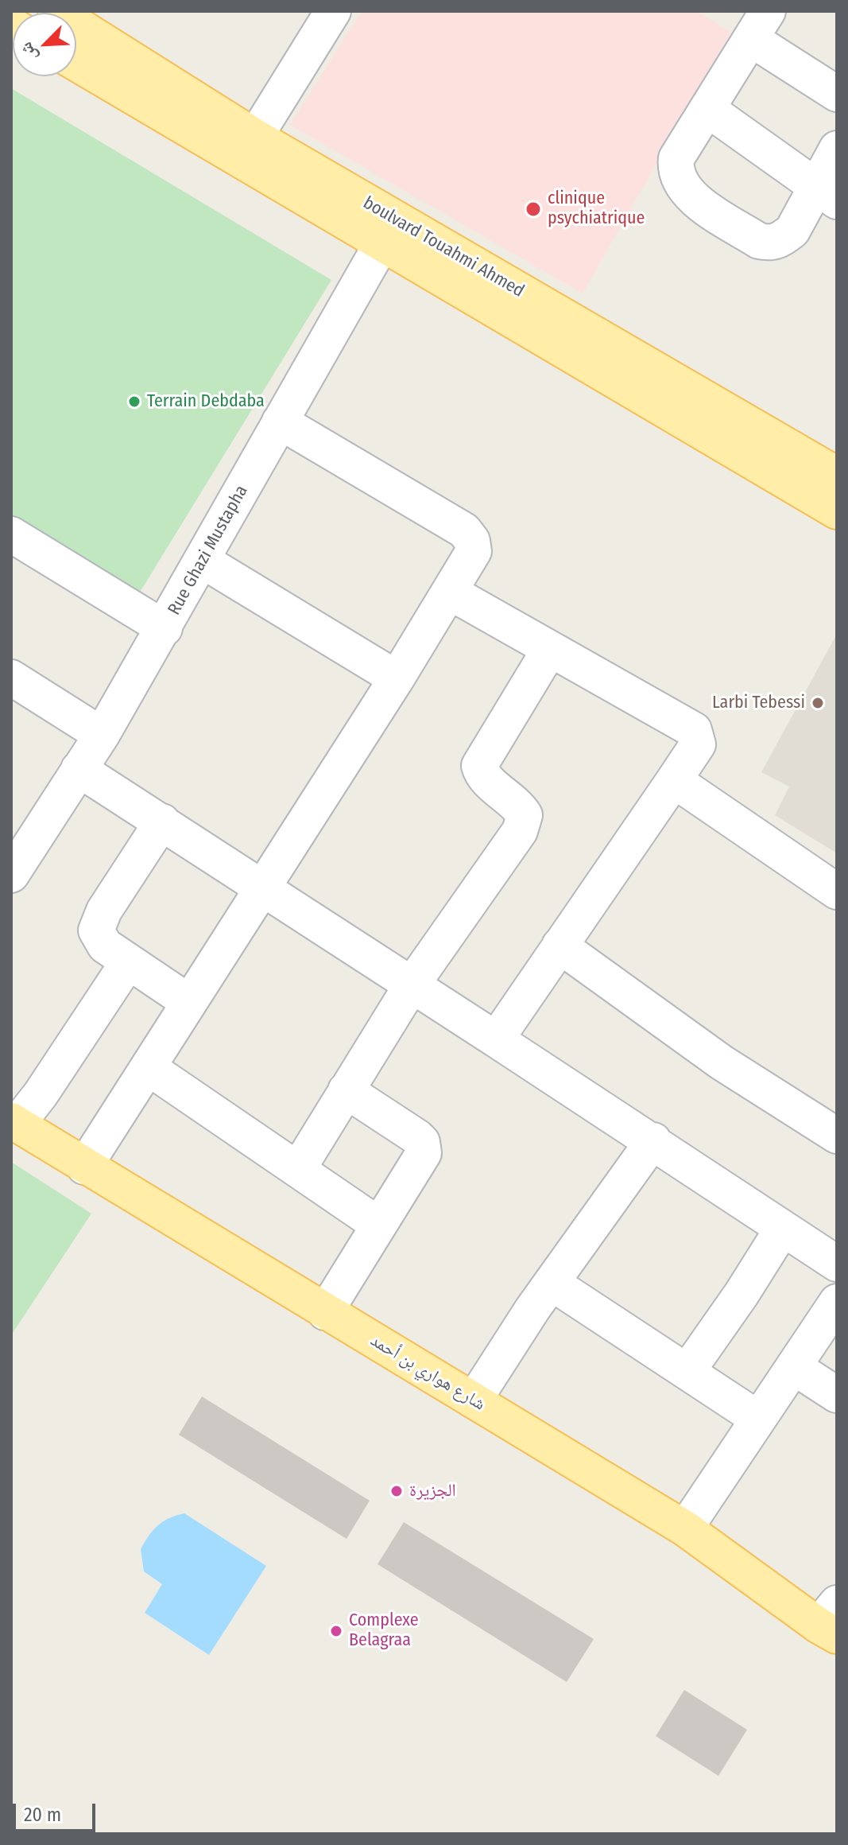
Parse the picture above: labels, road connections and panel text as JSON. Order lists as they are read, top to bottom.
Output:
{
  "streets": {
    "main road": ["boulvard Touahmi Ahmed", "شارع هواري بن أحمد"],
    "street": ["Rue Ghazi Mustapha"]
  },
  "crossings": [
    ["boulvard Touahmi Ahmed", "Rue Ghazi Mustapha"]
  ],
  "places": [
    "clinique psychiatrique",
    "Terrain Debdaba",
    "Larbi Tebessi",
    "الجزيرة",
    "Complexe Belagraa"
  ],
  "scale_bar": "20 m",
  "north": "bottom left"
}
